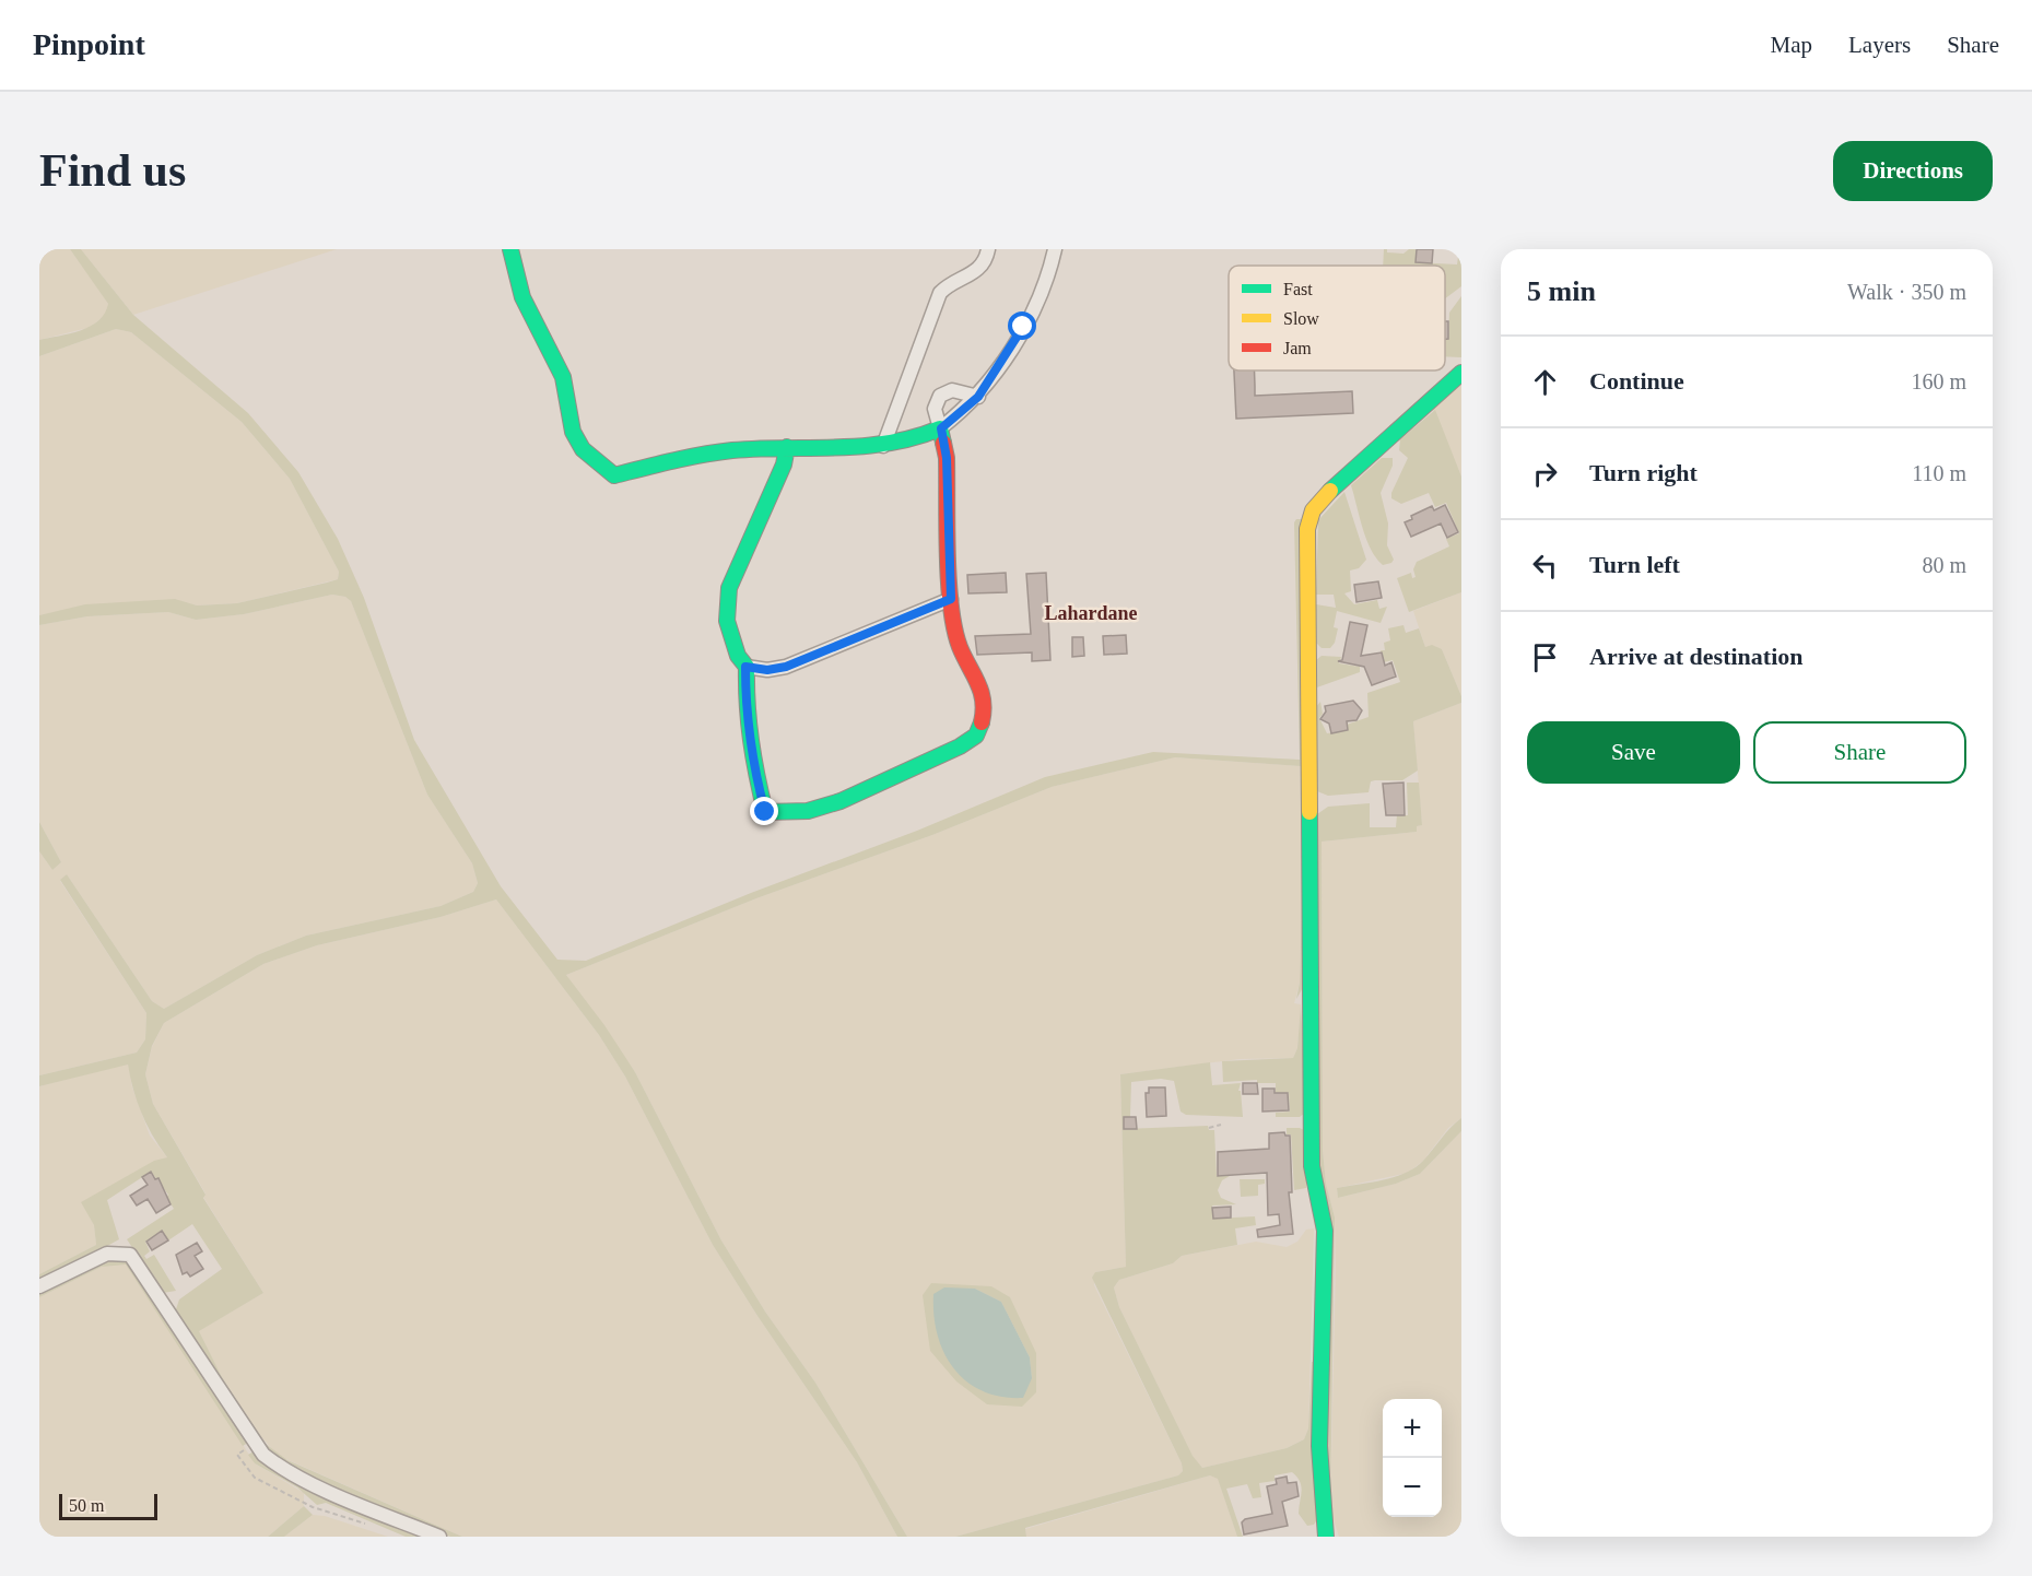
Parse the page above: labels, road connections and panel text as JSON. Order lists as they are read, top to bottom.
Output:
{
  "districts": ["Lahardane"],
  "legend": ["Fast", "Slow", "Jam"],
  "scale_bar": "50 m",
  "page": {
    "header": "Pinpoint",
    "nav": ["Map", "Layers", "Share"],
    "buttons": [
      "Directions",
      ["Save", "Share"]
    ],
    "title": "Find us",
    "heading": ["5 min", "Walk · 350 m"],
    "list": [
      ["Continue", "160 m"],
      ["Turn right", "110 m"],
      ["Turn left", "80 m"],
      "Arrive at destination"
    ],
    "map_buttons": ["+", "−"],
    "scale": "50 m"
  }
}
